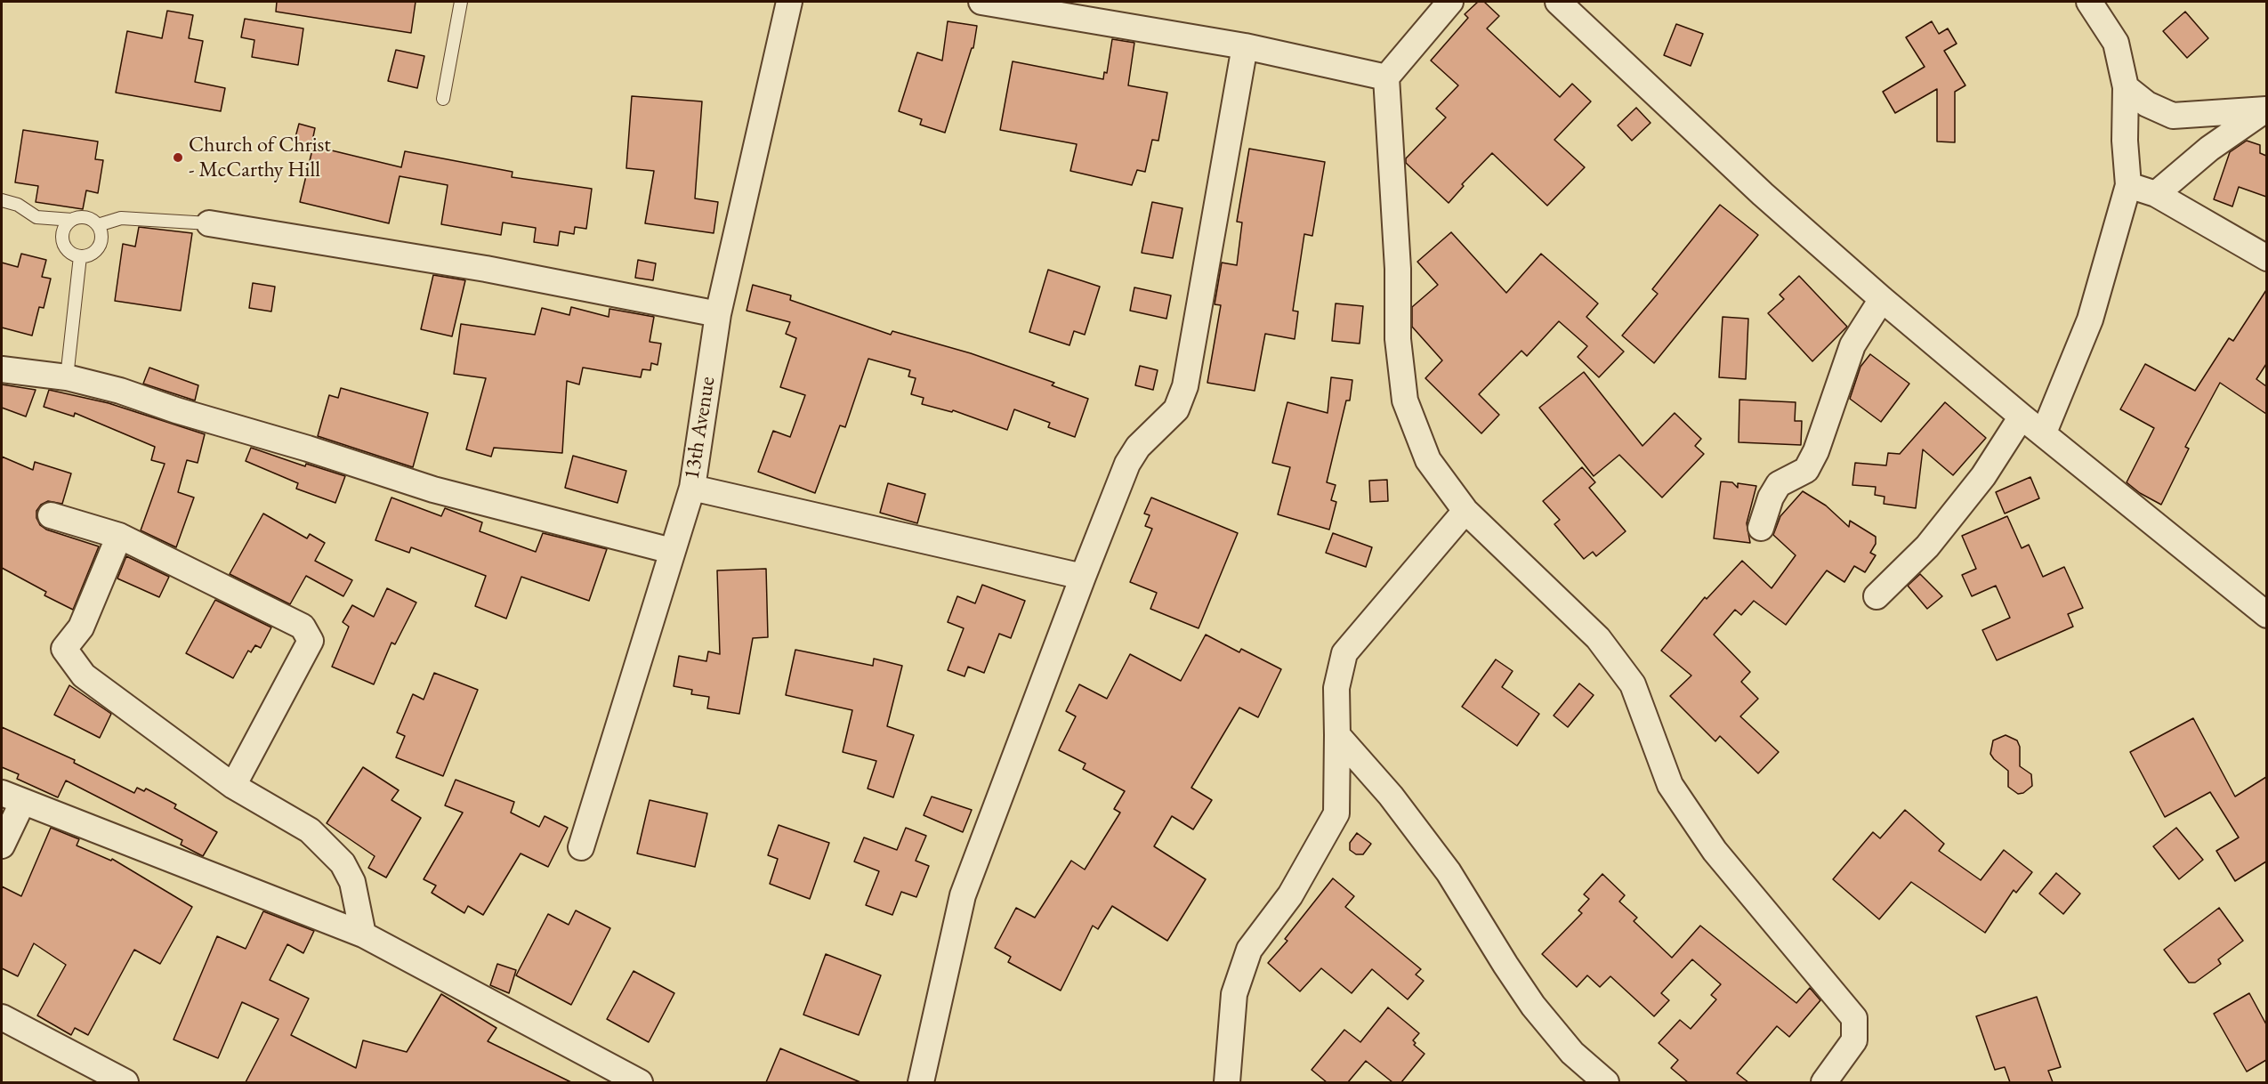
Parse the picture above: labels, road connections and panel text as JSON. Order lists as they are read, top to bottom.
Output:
{
  "streets": {
    "street": ["13th Avenue"]
  },
  "places": ["Church of Christ - McCarthy Hill"]
}
